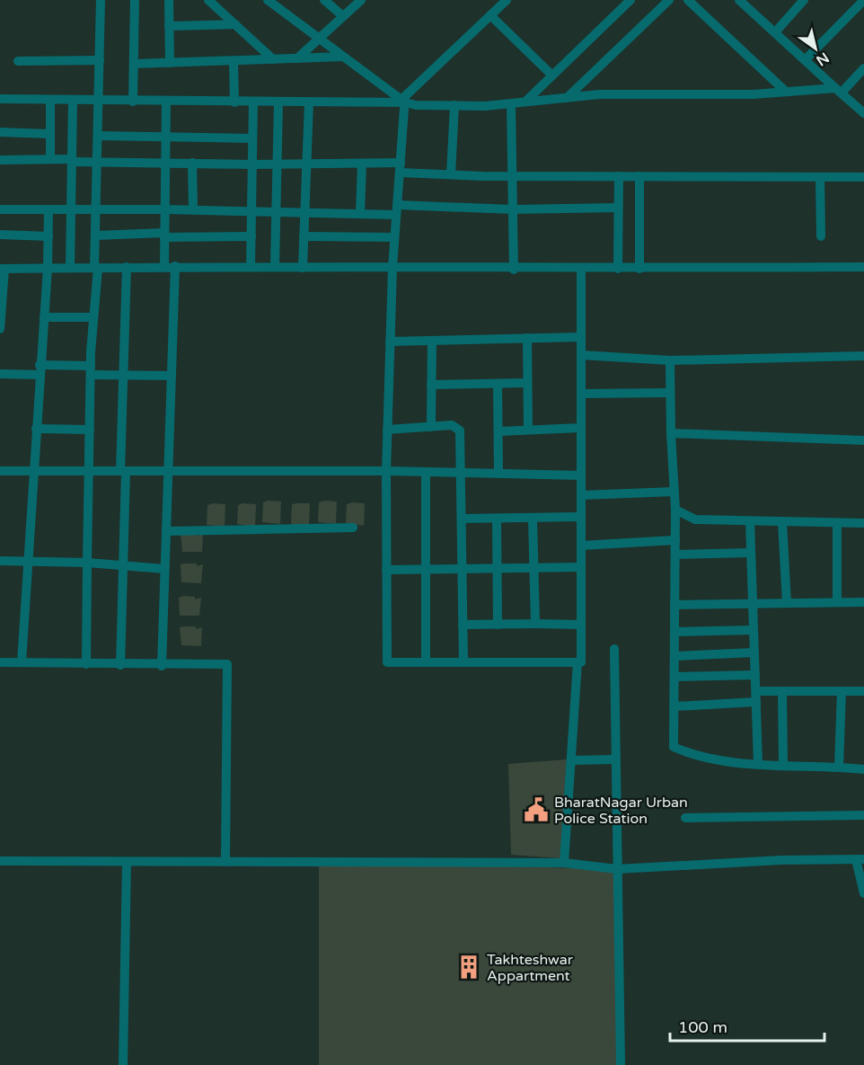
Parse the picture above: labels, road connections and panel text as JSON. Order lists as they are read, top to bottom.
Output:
{
  "places": {
    "public building": ["BharatNagar Urban Police Station"],
    "building": ["Takhteshwar Appartment"]
  },
  "scale_bar": "100 m",
  "north": "bottom right"
}
